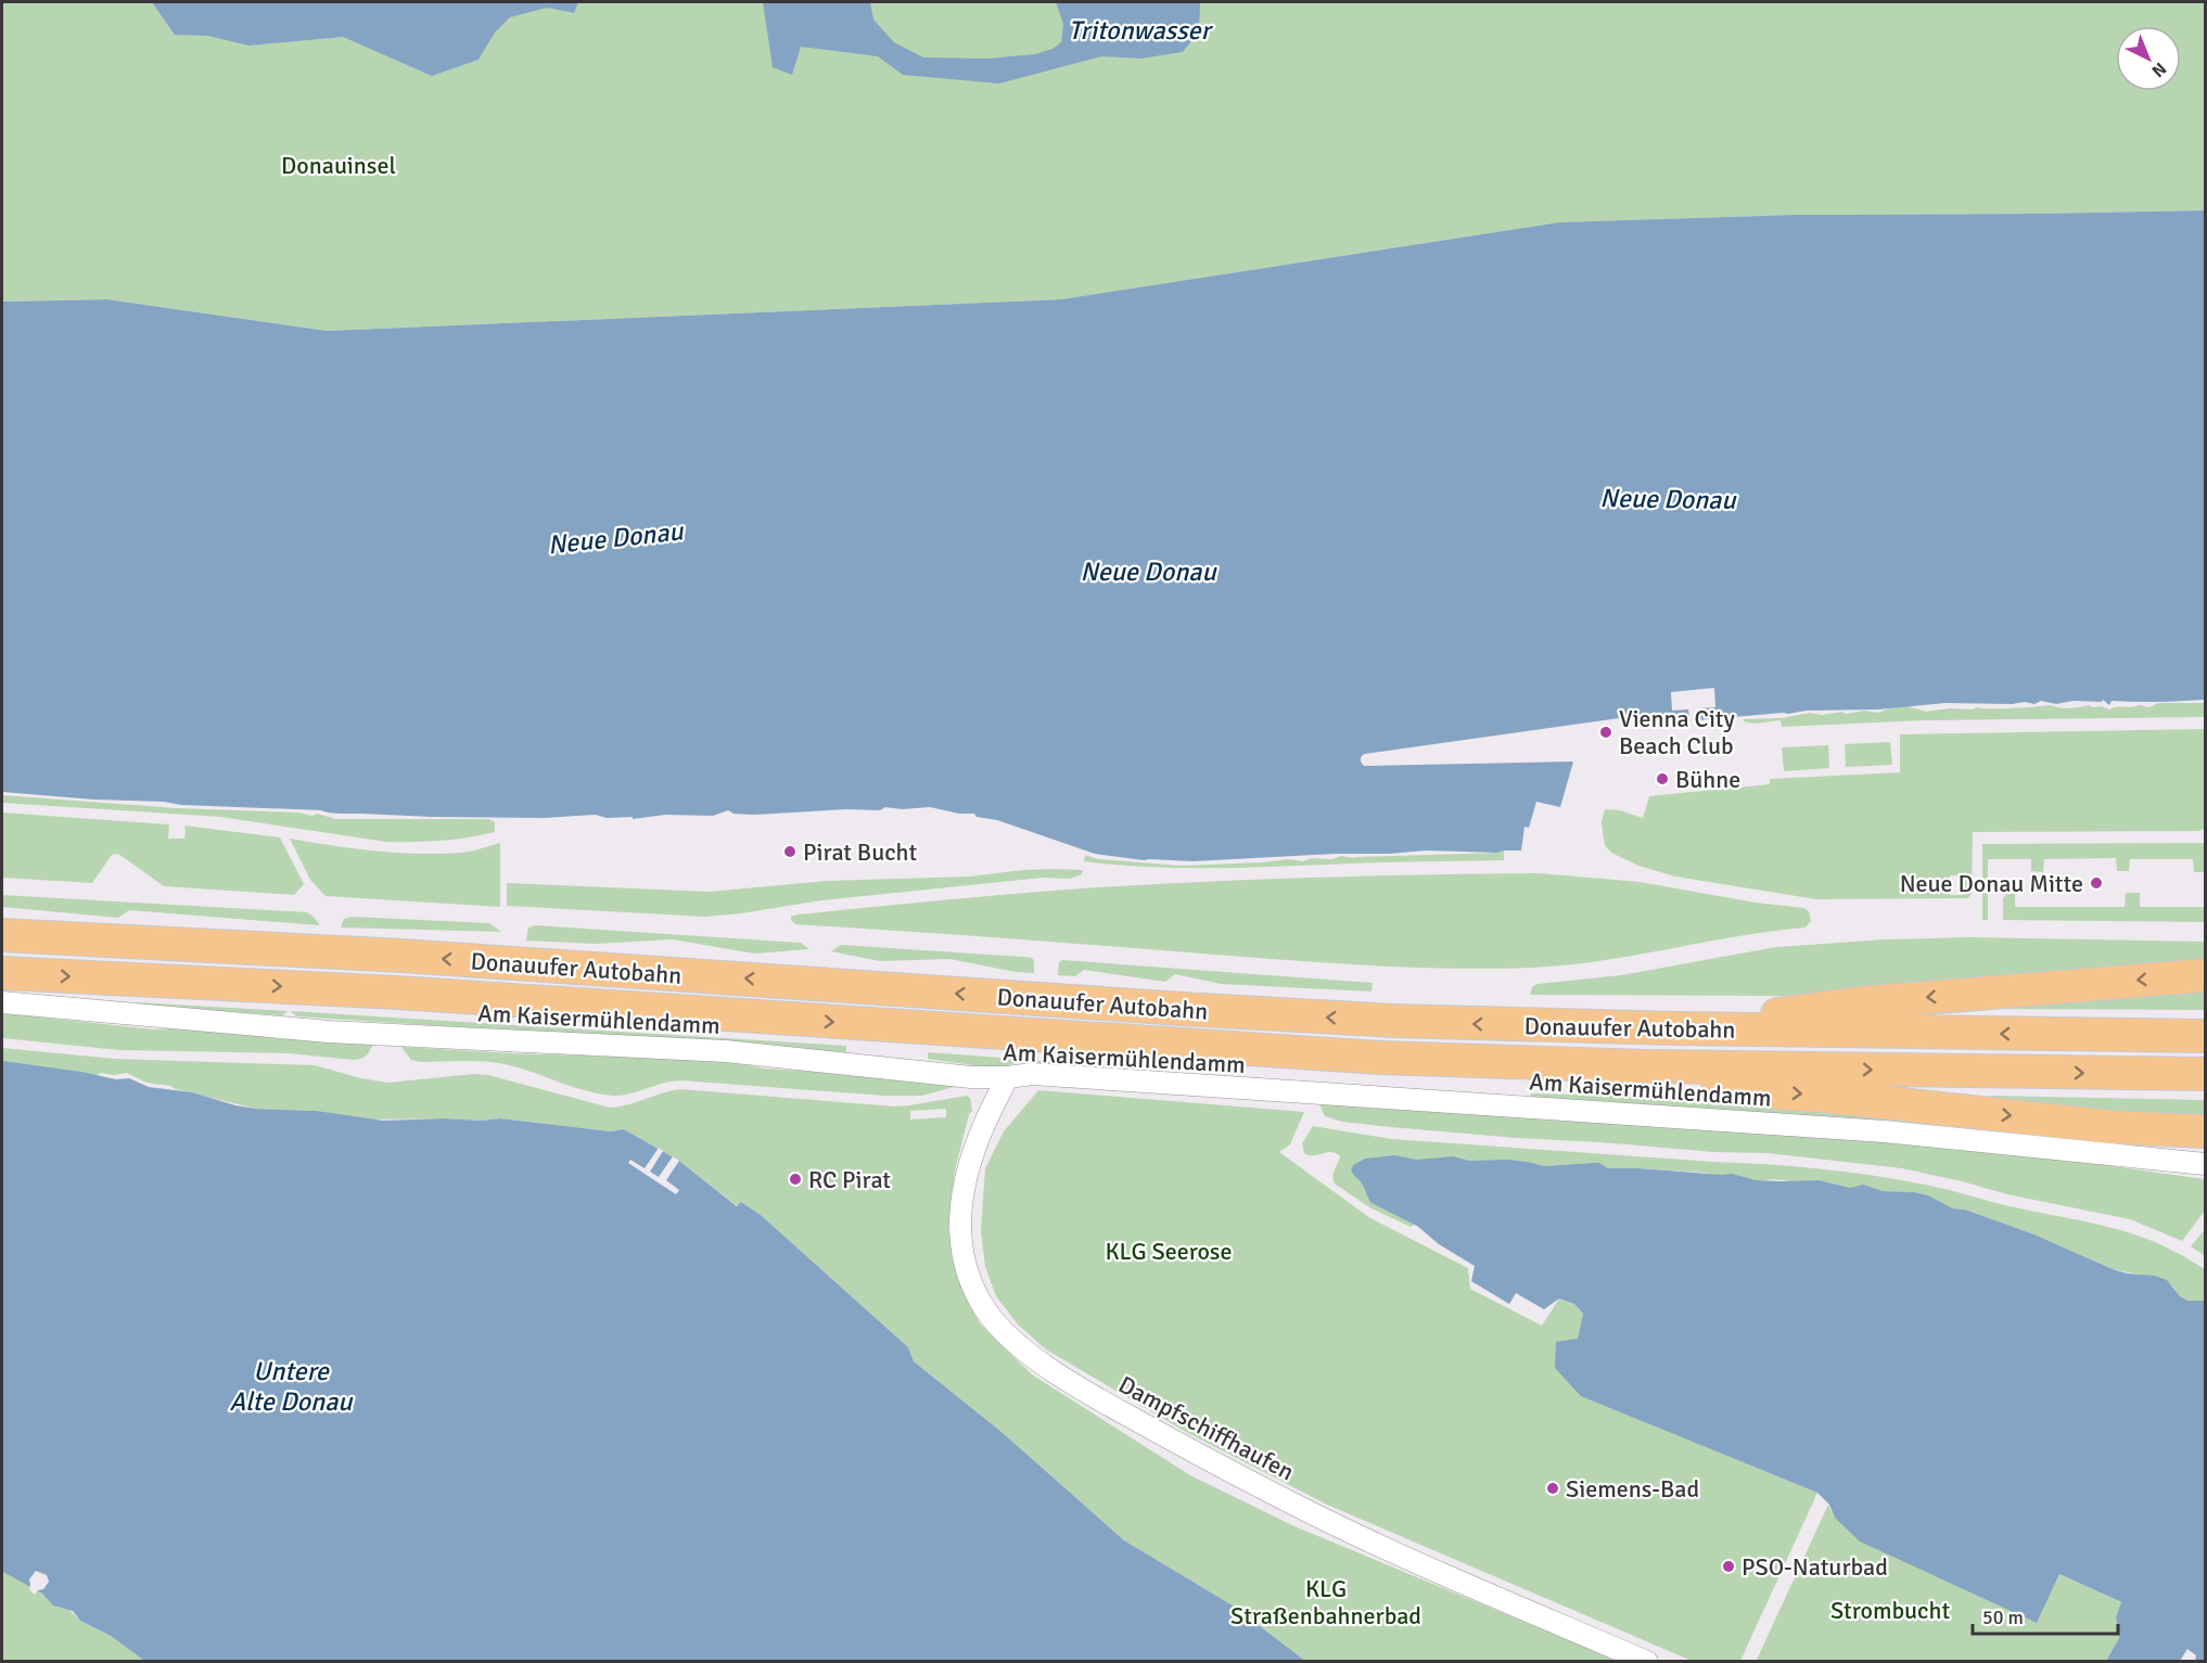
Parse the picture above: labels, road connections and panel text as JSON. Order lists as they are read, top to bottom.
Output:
{
  "streets": {
    "highway": ["Donauufer Autobahn"],
    "street": ["Am Kaisermühlendamm", "Dampfschiffhaufen"]
  },
  "crossings": [
    ["Am Kaisermühlendamm", "Dampfschiffhaufen"]
  ],
  "water": ["Tritonwasser", "Neue Donau", "Untere Alte Donau"],
  "parks": [
    "Donauinsel",
    "KLG Seerose",
    "KLG Straßenbahnerbad",
    "Strombucht"
  ],
  "places": [
    "Vienna City Beach Club",
    "Bühne",
    "Pirat Bucht",
    "Neue Donau Mitte",
    "RC Pirat",
    "Siemens-Bad",
    "PSO-Naturbad"
  ],
  "scale_bar": "50 m",
  "north": "bottom right"
}
